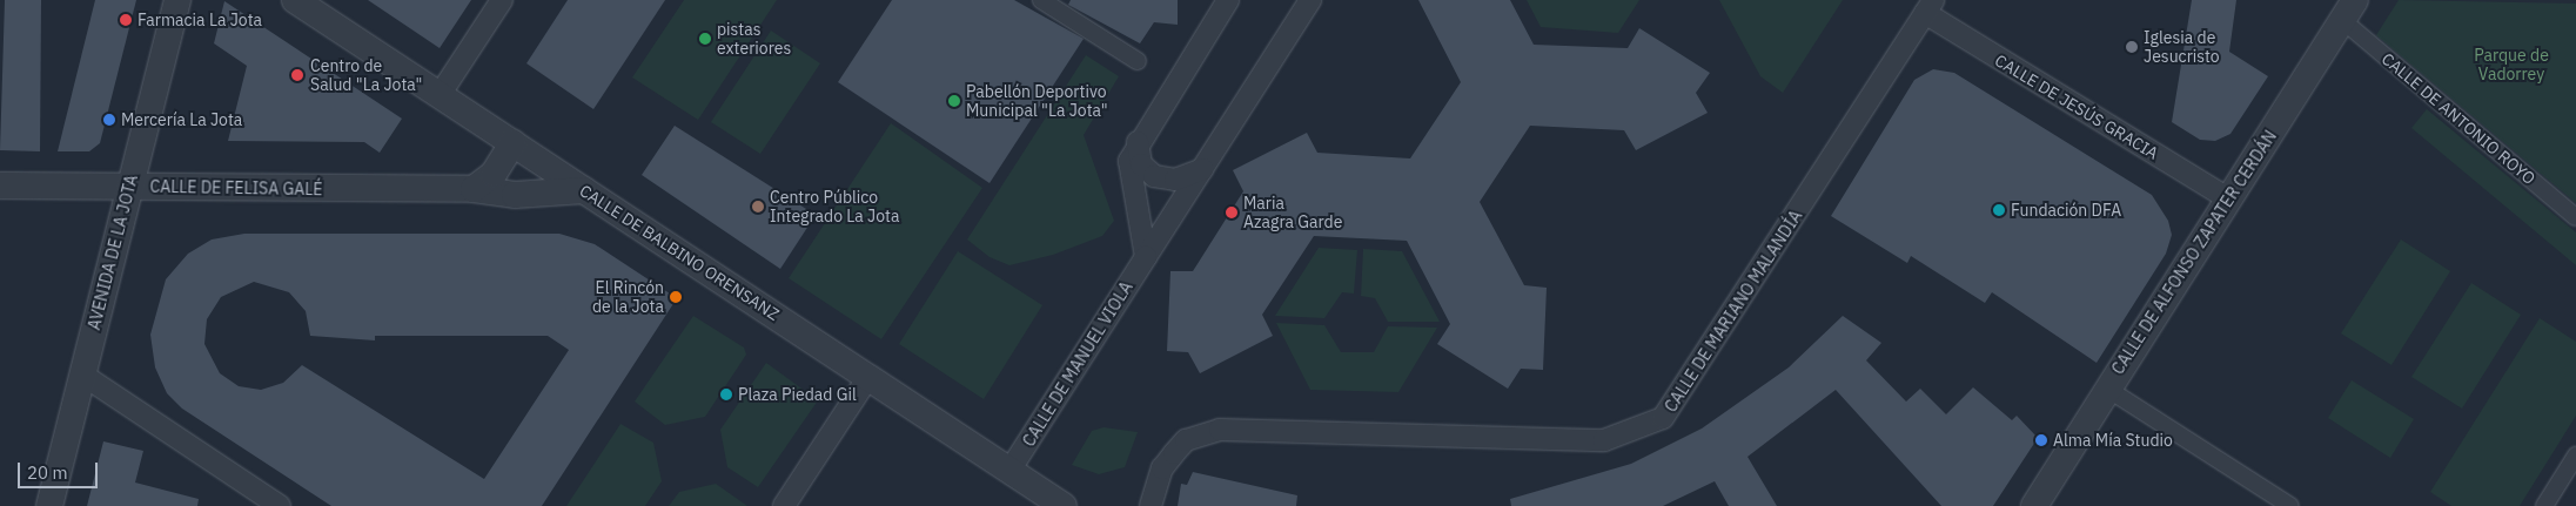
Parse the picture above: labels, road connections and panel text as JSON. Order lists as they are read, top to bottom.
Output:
{
  "streets": {
    "street": [
      "CALLE DE JESÚS GRACIA",
      "CALLE DE ANTONIO ROYO",
      "CALLE DE FELISA GALÉ",
      "AVENIDA DE LA JOTA",
      "CALLE DE BALBINO ORENSANZ",
      "CALLE DE ALFONSO ZAPATER CERDÁN",
      "CALLE DE MARIANO MALANDÍA",
      "CALLE DE MANUEL VIOLA"
    ]
  },
  "crossings": [
    ["CALLE DE JESÚS GRACIA", "CALLE DE ALFONSO ZAPATER CERDÁN"],
    ["CALLE DE JESÚS GRACIA", "CALLE DE MARIANO MALANDÍA"],
    ["CALLE DE ANTONIO ROYO", "CALLE DE ALFONSO ZAPATER CERDÁN"],
    ["CALLE DE FELISA GALÉ", "AVENIDA DE LA JOTA"],
    ["CALLE DE FELISA GALÉ", "CALLE DE BALBINO ORENSANZ"],
    ["CALLE DE BALBINO ORENSANZ", "CALLE DE MANUEL VIOLA"]
  ],
  "parks": ["Parque de Vadorrey"],
  "places": [
    "Farmacia La Jota",
    "pistas exteriores",
    "Iglesia de Jesucristo",
    "Centro de Salud \"La Jota\"",
    "Pabellón Deportivo Municipal \"La Jota\"",
    "Mercería La Jota",
    "Centro Público Integrado La Jota",
    "Fundación DFA",
    "Maria Azagra Garde",
    "El Rincón de la Jota",
    "Plaza Piedad Gil",
    "Alma Mía Studio"
  ],
  "scale_bar": "20 m"
}
